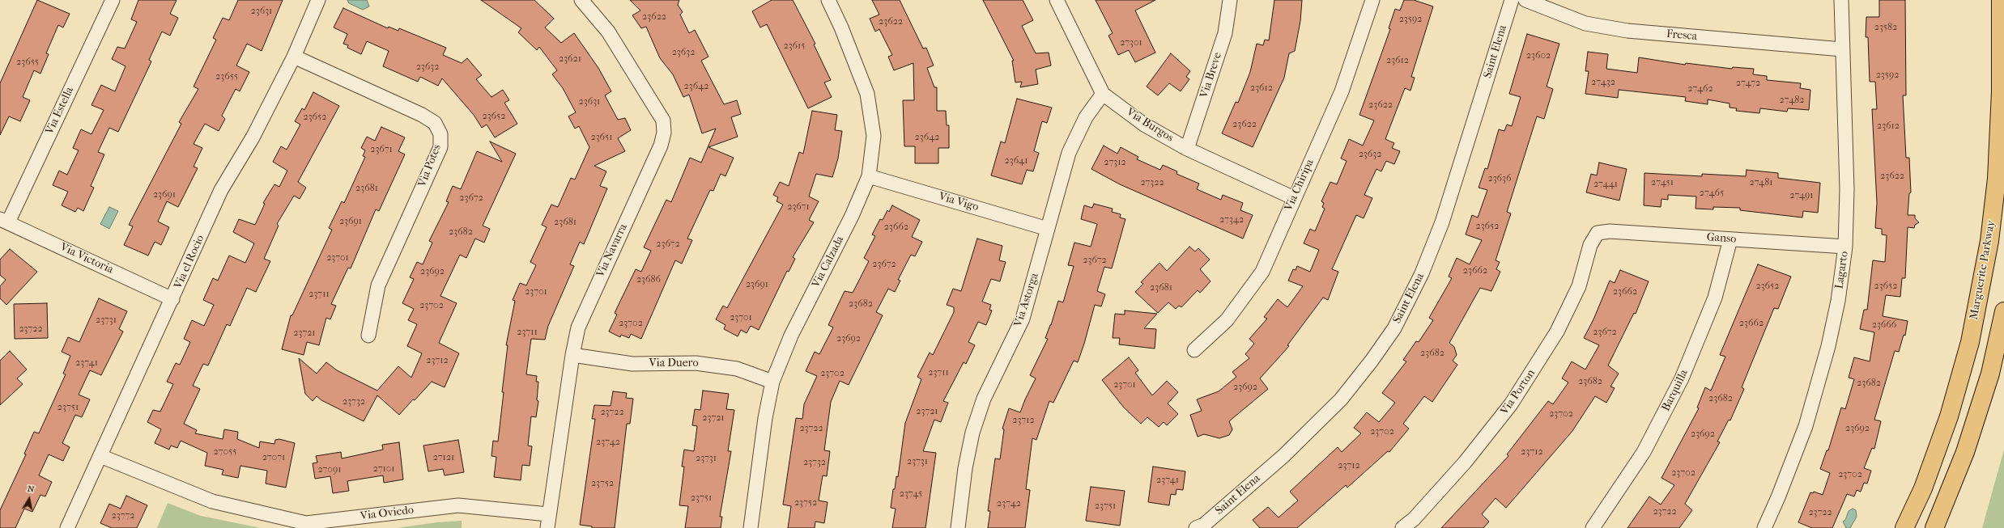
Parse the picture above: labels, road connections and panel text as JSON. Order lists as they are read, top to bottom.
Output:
{
  "streets": {
    "main road": ["Marguerite Parkway"],
    "street": [
      "Fresca",
      "Saint Elena",
      "Via Breve",
      "Via Estella",
      "Via Burgos",
      "Via Potes",
      "Via Chiripa",
      "Via Vigo",
      "Ganso",
      "Via Navarra",
      "Via Victoria",
      "Via el Rocio",
      "Via Calzada",
      "Lagarto",
      "Via Astorga",
      "Via Duero",
      "Barquilla",
      "Via Porton",
      "Via Oviedo"
    ]
  },
  "crossings": [
    ["Fresca", "Lagarto"],
    ["Via Breve", "Via Burgos"],
    ["Via Estella", "Via Victoria"],
    ["Via Burgos", "Via Chiripa"],
    ["Via Burgos", "Via Astorga"],
    ["Via Potes", "Via el Rocio"],
    ["Via Vigo", "Via Calzada"],
    ["Via Vigo", "Via Astorga"],
    ["Ganso", "Lagarto"],
    ["Ganso", "Barquilla"],
    ["Ganso", "Via Porton"],
    ["Via Navarra", "Via Duero"],
    ["Via Navarra", "Via Oviedo"],
    ["Via Victoria", "Via el Rocio"],
    ["Via el Rocio", "Via Oviedo"],
    ["Via Calzada", "Via Duero"]
  ],
  "house_numbers": [
    "23631",
    "23622",
    "23592",
    "23622",
    "23582",
    "27301",
    "23615",
    "23632",
    "23602",
    "23621",
    "23612",
    "23655",
    "23632",
    "23592",
    "23655",
    "27432",
    "27472",
    "23642",
    "23612",
    "27462",
    "27482",
    "23631",
    "23622",
    "23652",
    "23652",
    "23622",
    "23612",
    "23651",
    "23642",
    "23671",
    "23632",
    "23641",
    "27312",
    "23622",
    "23636",
    "27322",
    "27451",
    "27481",
    "27441",
    "23681",
    "27465",
    "23691",
    "27491",
    "23672",
    "23671",
    "27342",
    "23691",
    "23681",
    "23652",
    "23662",
    "23682",
    "23672",
    "23701",
    "23672",
    "23672",
    "23662",
    "23692",
    "23686",
    "23691",
    "23652",
    "23652",
    "23681",
    "23701",
    "23662",
    "23711",
    "23682",
    "23702",
    "23701",
    "23731",
    "23702",
    "23662",
    "23666",
    "23722",
    "23711",
    "23672",
    "23721",
    "23692",
    "23682",
    "23712",
    "23741",
    "23711",
    "23702",
    "23682",
    "23682",
    "23701",
    "23692",
    "23682",
    "23732",
    "23751",
    "23721",
    "23722",
    "23702",
    "23721",
    "23712",
    "23722",
    "23692",
    "23702",
    "23692",
    "23742",
    "27055",
    "23712",
    "27071",
    "27121",
    "23731",
    "23731",
    "23732",
    "23712",
    "27101",
    "27091",
    "23702",
    "23702",
    "23741",
    "23752",
    "23745",
    "23751",
    "23752",
    "23742",
    "23751",
    "23722",
    "23722",
    "23772"
  ],
  "north": "top"
}
